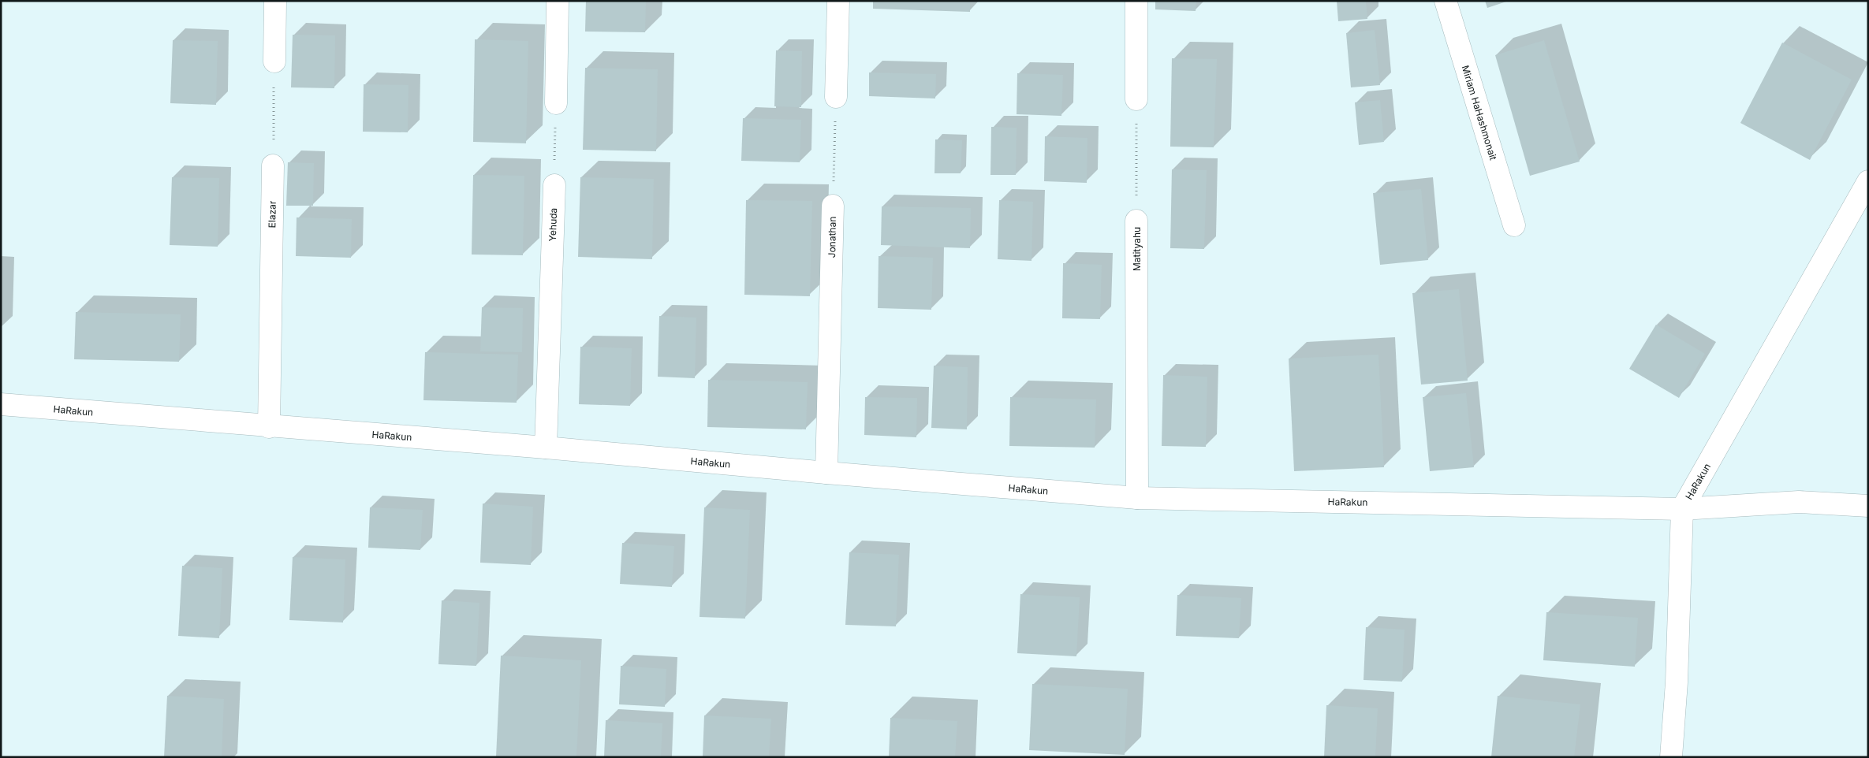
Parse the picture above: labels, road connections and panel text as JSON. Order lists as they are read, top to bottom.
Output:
{
  "streets": {
    "street": [
      "Miriam HaHashmonait",
      "Elazar",
      "Yehuda",
      "Jonathan",
      "Matityahu",
      "HaRakun"
    ]
  },
  "crossings": [
    ["Elazar", "HaRakun"],
    ["Yehuda", "HaRakun"],
    ["Jonathan", "HaRakun"],
    ["Matityahu", "HaRakun"]
  ]
}
